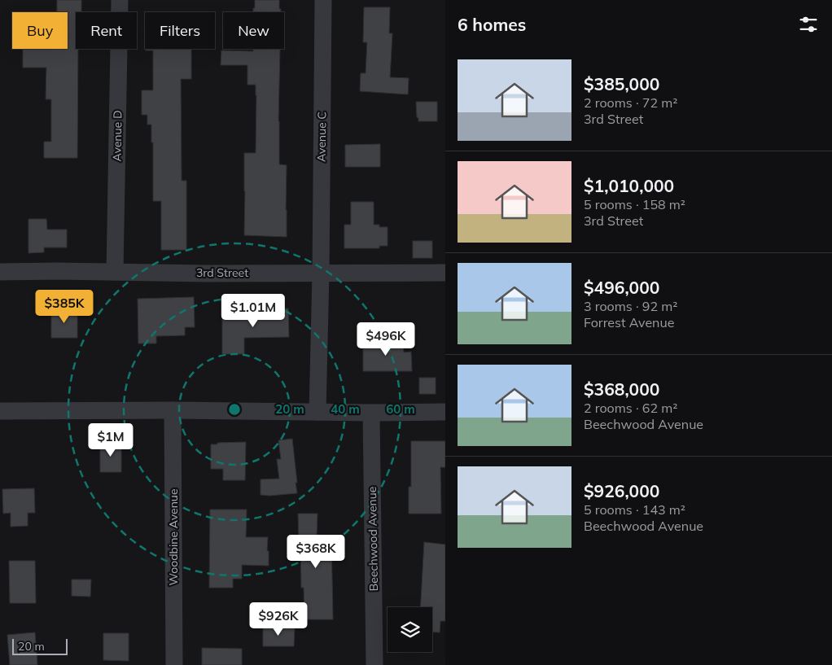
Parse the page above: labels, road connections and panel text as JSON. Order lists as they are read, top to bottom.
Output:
{
  "streets": {
    "street": [
      "Avenue D",
      "Avenue C",
      "3rd Street",
      "Woodbine Avenue",
      "Beechwood Avenue"
    ]
  },
  "crossings": [
    ["Avenue D", "3rd Street"],
    ["Avenue C", "3rd Street"]
  ],
  "scale_bar": "20 m",
  "page": {
    "heading": "6 homes",
    "chip": [
      "Buy",
      "Rent",
      "Filters",
      "New"
    ],
    "list": [
      {
        "name": "$385,000",
        "note": "2 rooms · 72 m² · 3rd Street"
      },
      {
        "name": "$1,010,000",
        "note": "5 rooms · 158 m² · 3rd Street"
      },
      {
        "name": "$496,000",
        "note": "3 rooms · 92 m² · Forrest Avenue"
      },
      {
        "name": "$368,000",
        "note": "2 rooms · 62 m² · Beechwood Avenue"
      },
      {
        "name": "$926,000",
        "note": "5 rooms · 143 m² · Beechwood Avenue"
      }
    ],
    "price": [
      "$385K",
      "$1.01M",
      "$496K",
      "$1M",
      "$368K",
      "$926K"
    ],
    "scale": "20 m"
  },
  "rings": ["20 m", "40 m", "60 m"]
}
